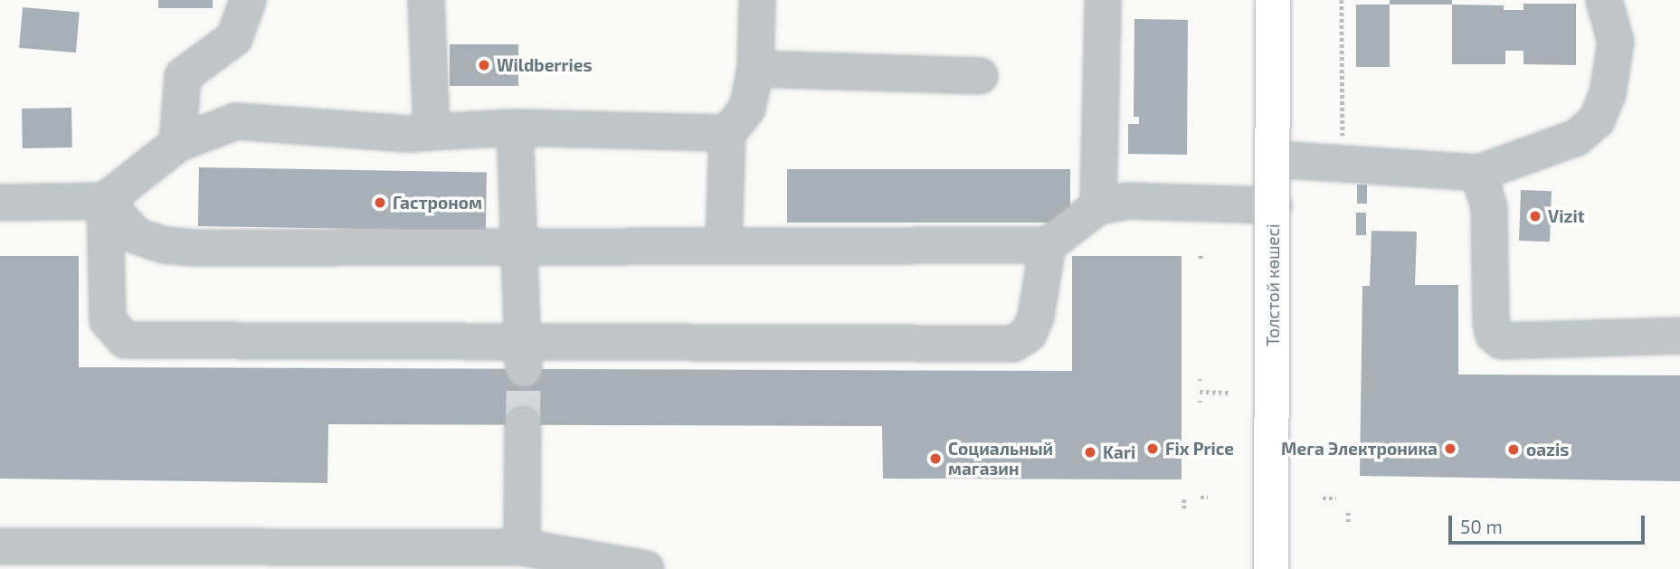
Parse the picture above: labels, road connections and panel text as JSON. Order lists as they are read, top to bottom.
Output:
{
  "streets": {
    "main road": ["Толстой көшесі"]
  },
  "places": [
    "Wildberries",
    "Гастроном",
    "Vizit",
    "Fix Price",
    "Мега Электроника",
    "oazis",
    "Kari",
    "Социальный магазин"
  ],
  "scale_bar": "50 m"
}
